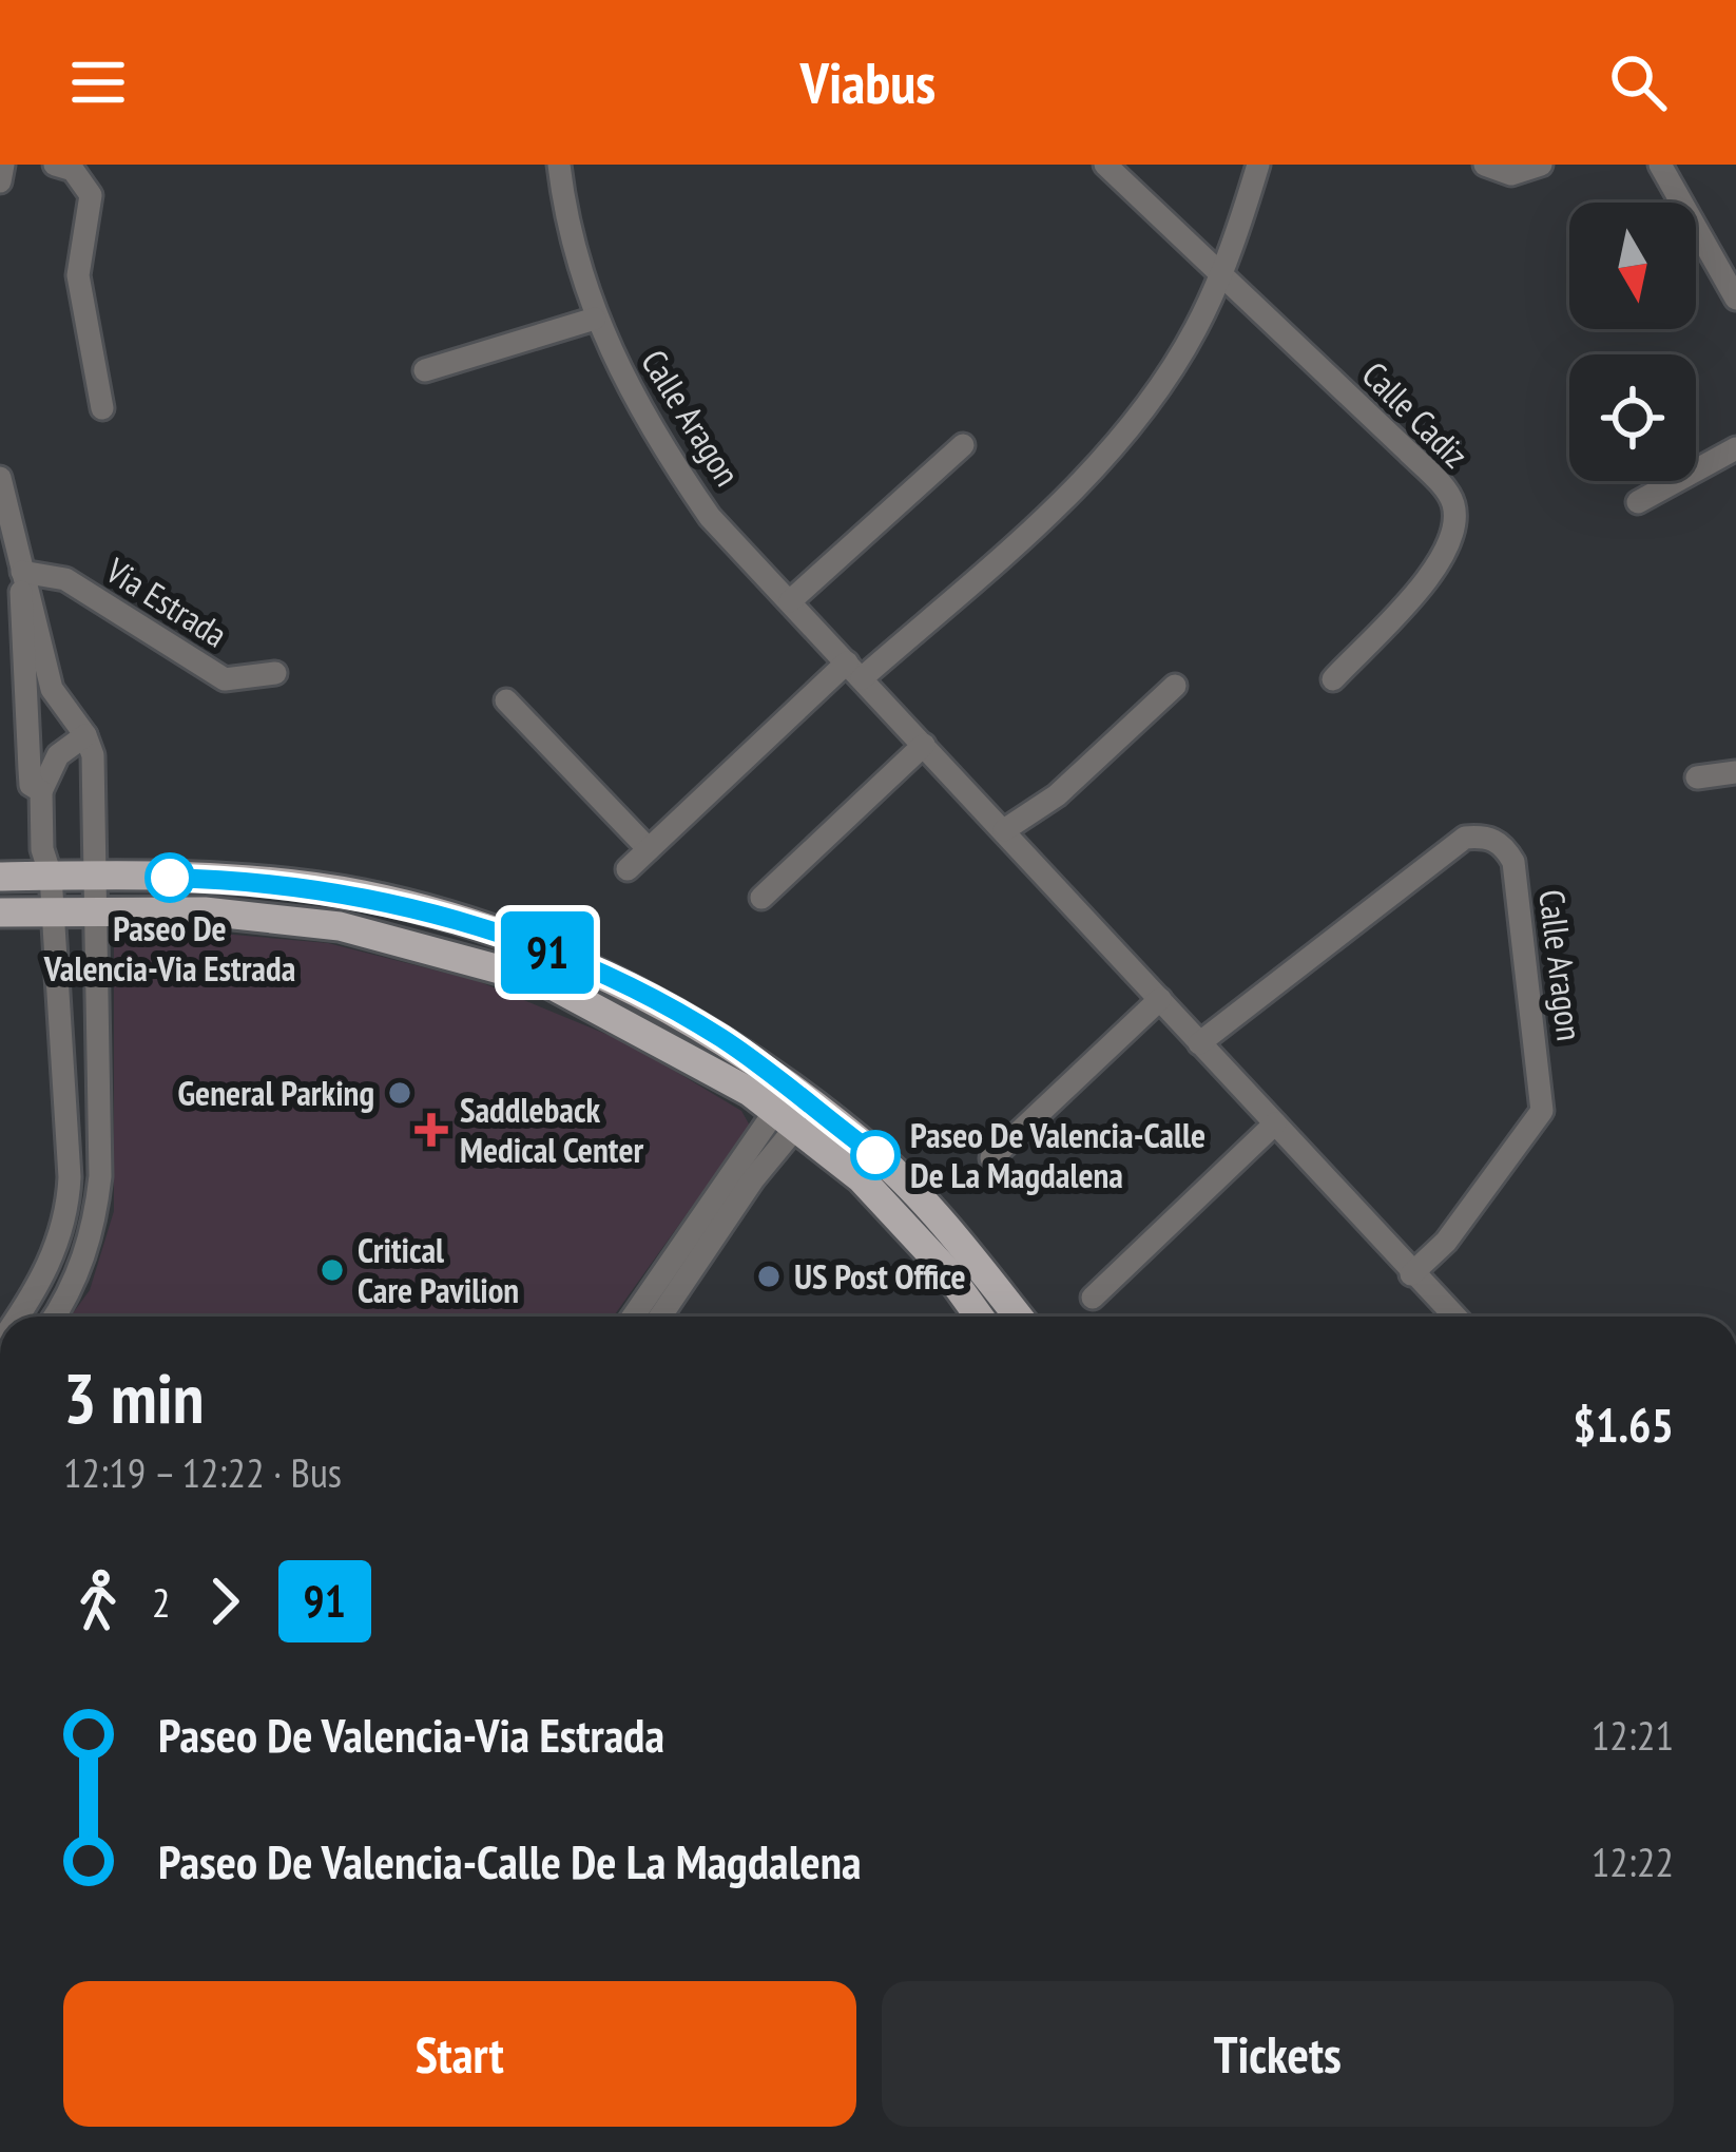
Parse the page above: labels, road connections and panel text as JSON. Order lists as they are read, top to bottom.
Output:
{
  "streets": {
    "street": ["Calle Cadiz", "Calle Aragon", "Via Estrada"]
  },
  "places": {
    "other": [
      "Paseo De Valencia-Via Estrada",
      "General Parking",
      "Paseo De Valencia-Calle De La Magdalena",
      "Critical Care Pavilion",
      "US Post Office"
    ],
    "health": ["Saddleback Medical Center"]
  },
  "lines": ["bus line 91"],
  "north": "bottom",
  "page": {
    "header": "Viabus",
    "on_map": "91",
    "heading": ["3 min", "12:19 – 12:22 · Bus", "$1.65"],
    "legs": ["2", "91"],
    "list": [
      {
        "name": "Paseo De Valencia-Via Estrada",
        "value": "12:21"
      },
      {
        "name": "Paseo De Valencia-Calle De La Magdalena",
        "value": "12:22"
      }
    ],
    "buttons": ["Start", "Tickets"]
  }
}
